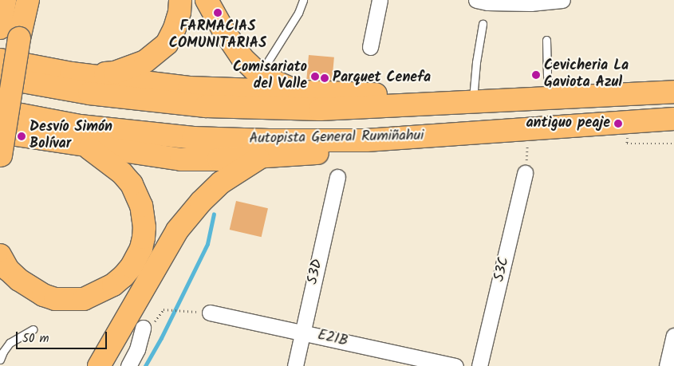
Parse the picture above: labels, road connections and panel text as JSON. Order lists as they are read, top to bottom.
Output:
{
  "streets": {
    "highway": ["Autopista General Rumiñahui"],
    "street": ["S3C", "S3D", "E21B"]
  },
  "crossings": [
    ["S3D", "E21B"]
  ],
  "places": [
    "FARMACIAS COMUNITARIAS",
    "Cevicheria La Gaviota Azul",
    "Comisariato del Valle",
    "Parquet Cenefa",
    "antiguo peaje",
    "Desvío Simón Bolívar"
  ],
  "scale_bar": "50 m"
}
